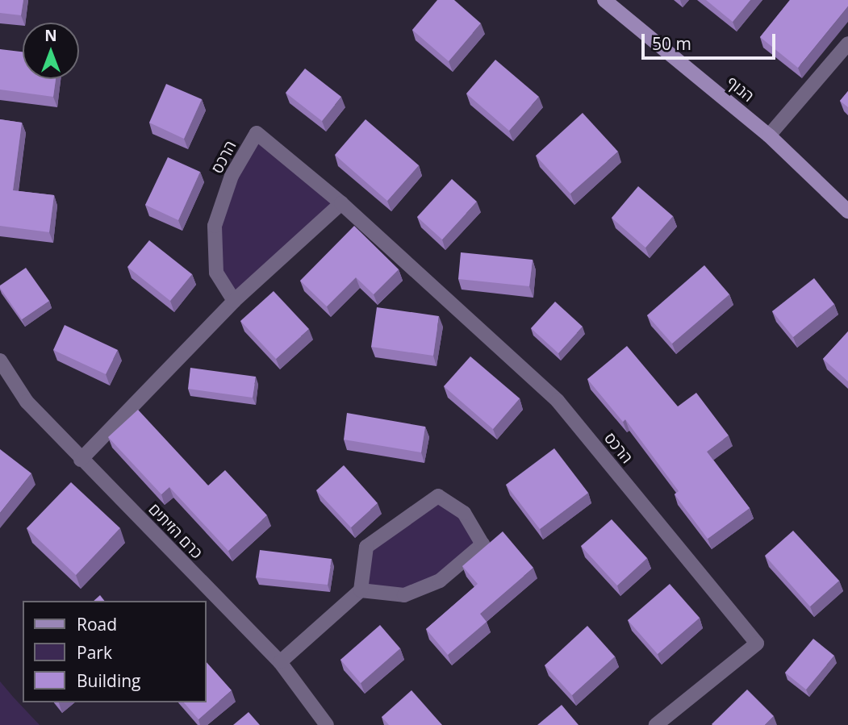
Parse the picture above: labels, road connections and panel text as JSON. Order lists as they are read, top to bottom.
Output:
{
  "streets": {
    "street": ["הנוף", "הרכס", "כרם הזיתים"]
  },
  "legend": ["Road", "Park", "Building"],
  "scale_bar": "50 m",
  "north": "top"
}
